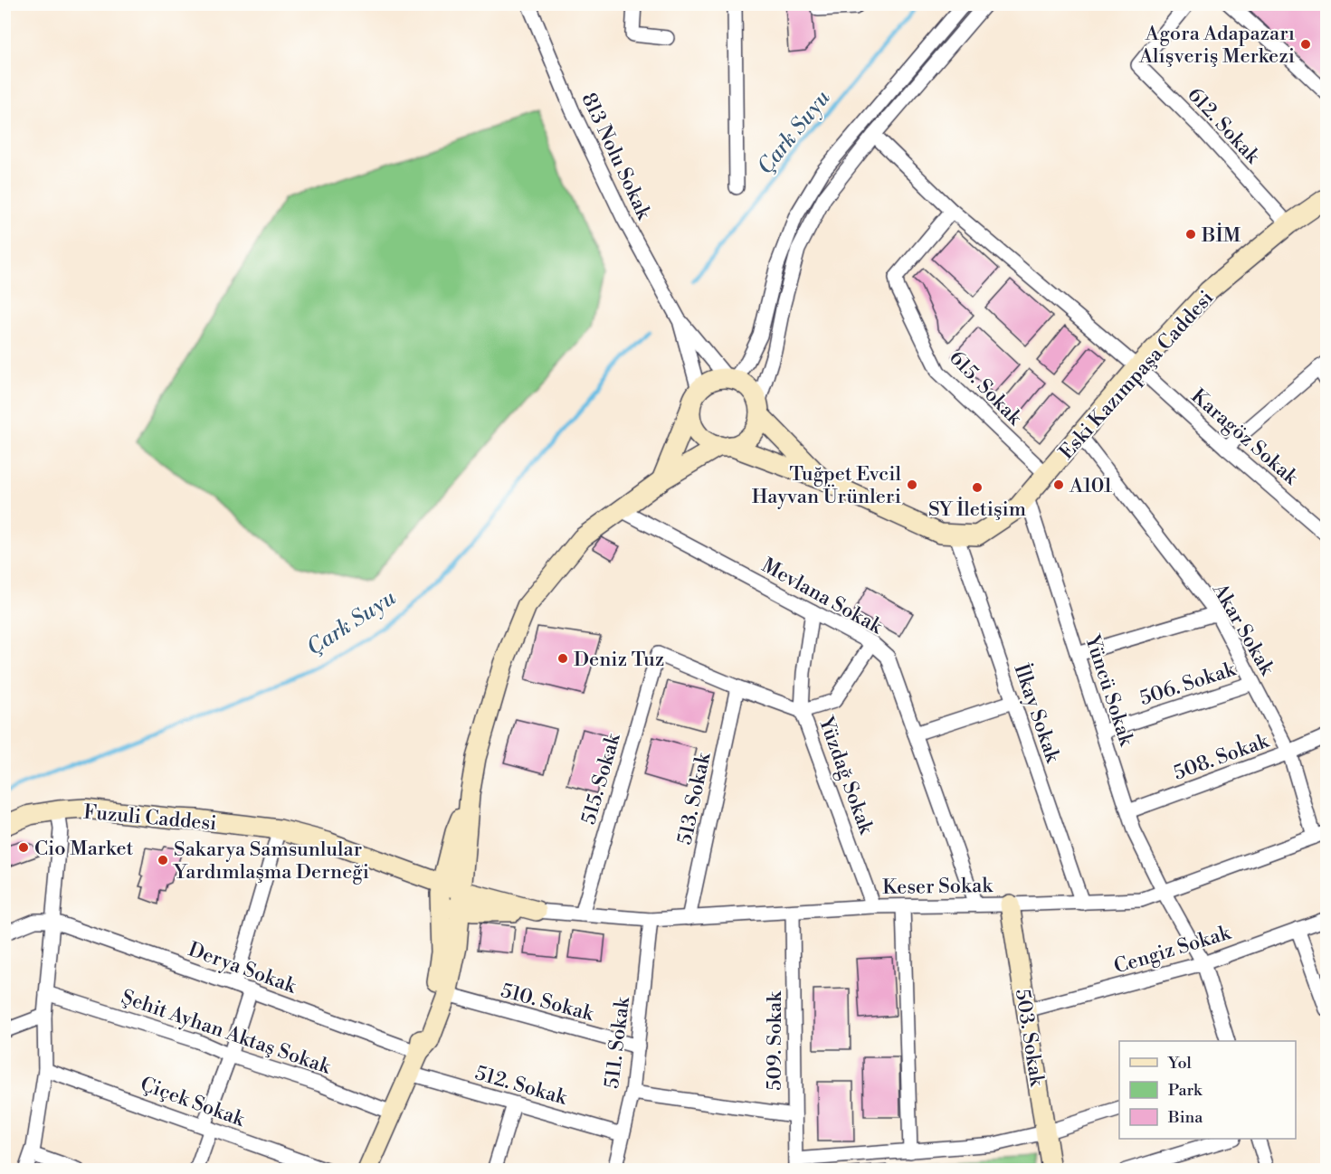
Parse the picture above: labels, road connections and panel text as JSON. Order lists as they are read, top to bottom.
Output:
{
  "streets": {
    "street": [
      "612. Sokak",
      "813 Nolu Sokak",
      "Eski Kazımpaşa Caddesi",
      "615. Sokak",
      "Karagöz Sokak",
      "Mevlana Sokak",
      "Akar Sokak",
      "506. Sokak",
      "Yüncü Sokak",
      "İlkay Sokak",
      "508. Sokak",
      "Yüzdağ Sokak",
      "515. Sokak",
      "513. Sokak",
      "Fuzuli Caddesi",
      "Keser Sokak",
      "Cengiz Sokak",
      "Derya Sokak",
      "510. Sokak",
      "Şehit Ayhan Aktaş Sokak",
      "503. Sokak",
      "509. Sokak",
      "511. Sokak",
      "512. Sokak",
      "Çiçek Sokak"
    ]
  },
  "crossings": [
    ["612. Sokak", "Eski Kazımpaşa Caddesi"],
    ["Eski Kazımpaşa Caddesi", "615. Sokak"],
    ["Eski Kazımpaşa Caddesi", "Karagöz Sokak"],
    ["Eski Kazımpaşa Caddesi", "Akar Sokak"],
    ["Eski Kazımpaşa Caddesi", "Yüncü Sokak"],
    ["Eski Kazımpaşa Caddesi", "İlkay Sokak"],
    ["Mevlana Sokak", "Keser Sokak"],
    ["Akar Sokak", "506. Sokak"],
    ["Akar Sokak", "508. Sokak"],
    ["Akar Sokak", "Keser Sokak"],
    ["506. Sokak", "Yüncü Sokak"],
    ["Yüncü Sokak", "508. Sokak"],
    ["Yüncü Sokak", "Keser Sokak"],
    ["Yüncü Sokak", "Cengiz Sokak"],
    ["İlkay Sokak", "Keser Sokak"],
    ["Yüzdağ Sokak", "515. Sokak"],
    ["Yüzdağ Sokak", "513. Sokak"],
    ["Yüzdağ Sokak", "Keser Sokak"],
    ["515. Sokak", "Keser Sokak"],
    ["513. Sokak", "Keser Sokak"],
    ["Keser Sokak", "503. Sokak"],
    ["Keser Sokak", "509. Sokak"],
    ["Keser Sokak", "511. Sokak"],
    ["Cengiz Sokak", "503. Sokak"],
    ["510. Sokak", "511. Sokak"],
    ["511. Sokak", "512. Sokak"]
  ],
  "water": ["Çark Suyu"],
  "places": [
    "Agora Adapazarı Alışveriş Merkezi",
    "BİM",
    "Tuğpet Evcil Hayvan Ürünleri",
    "A101",
    "SY İletişim",
    "Deniz Tuz",
    "Cio Market",
    "Sakarya Samsunlular Yardımlaşma Derneği"
  ],
  "legend": ["Yol", "Park", "Bina"]
}
